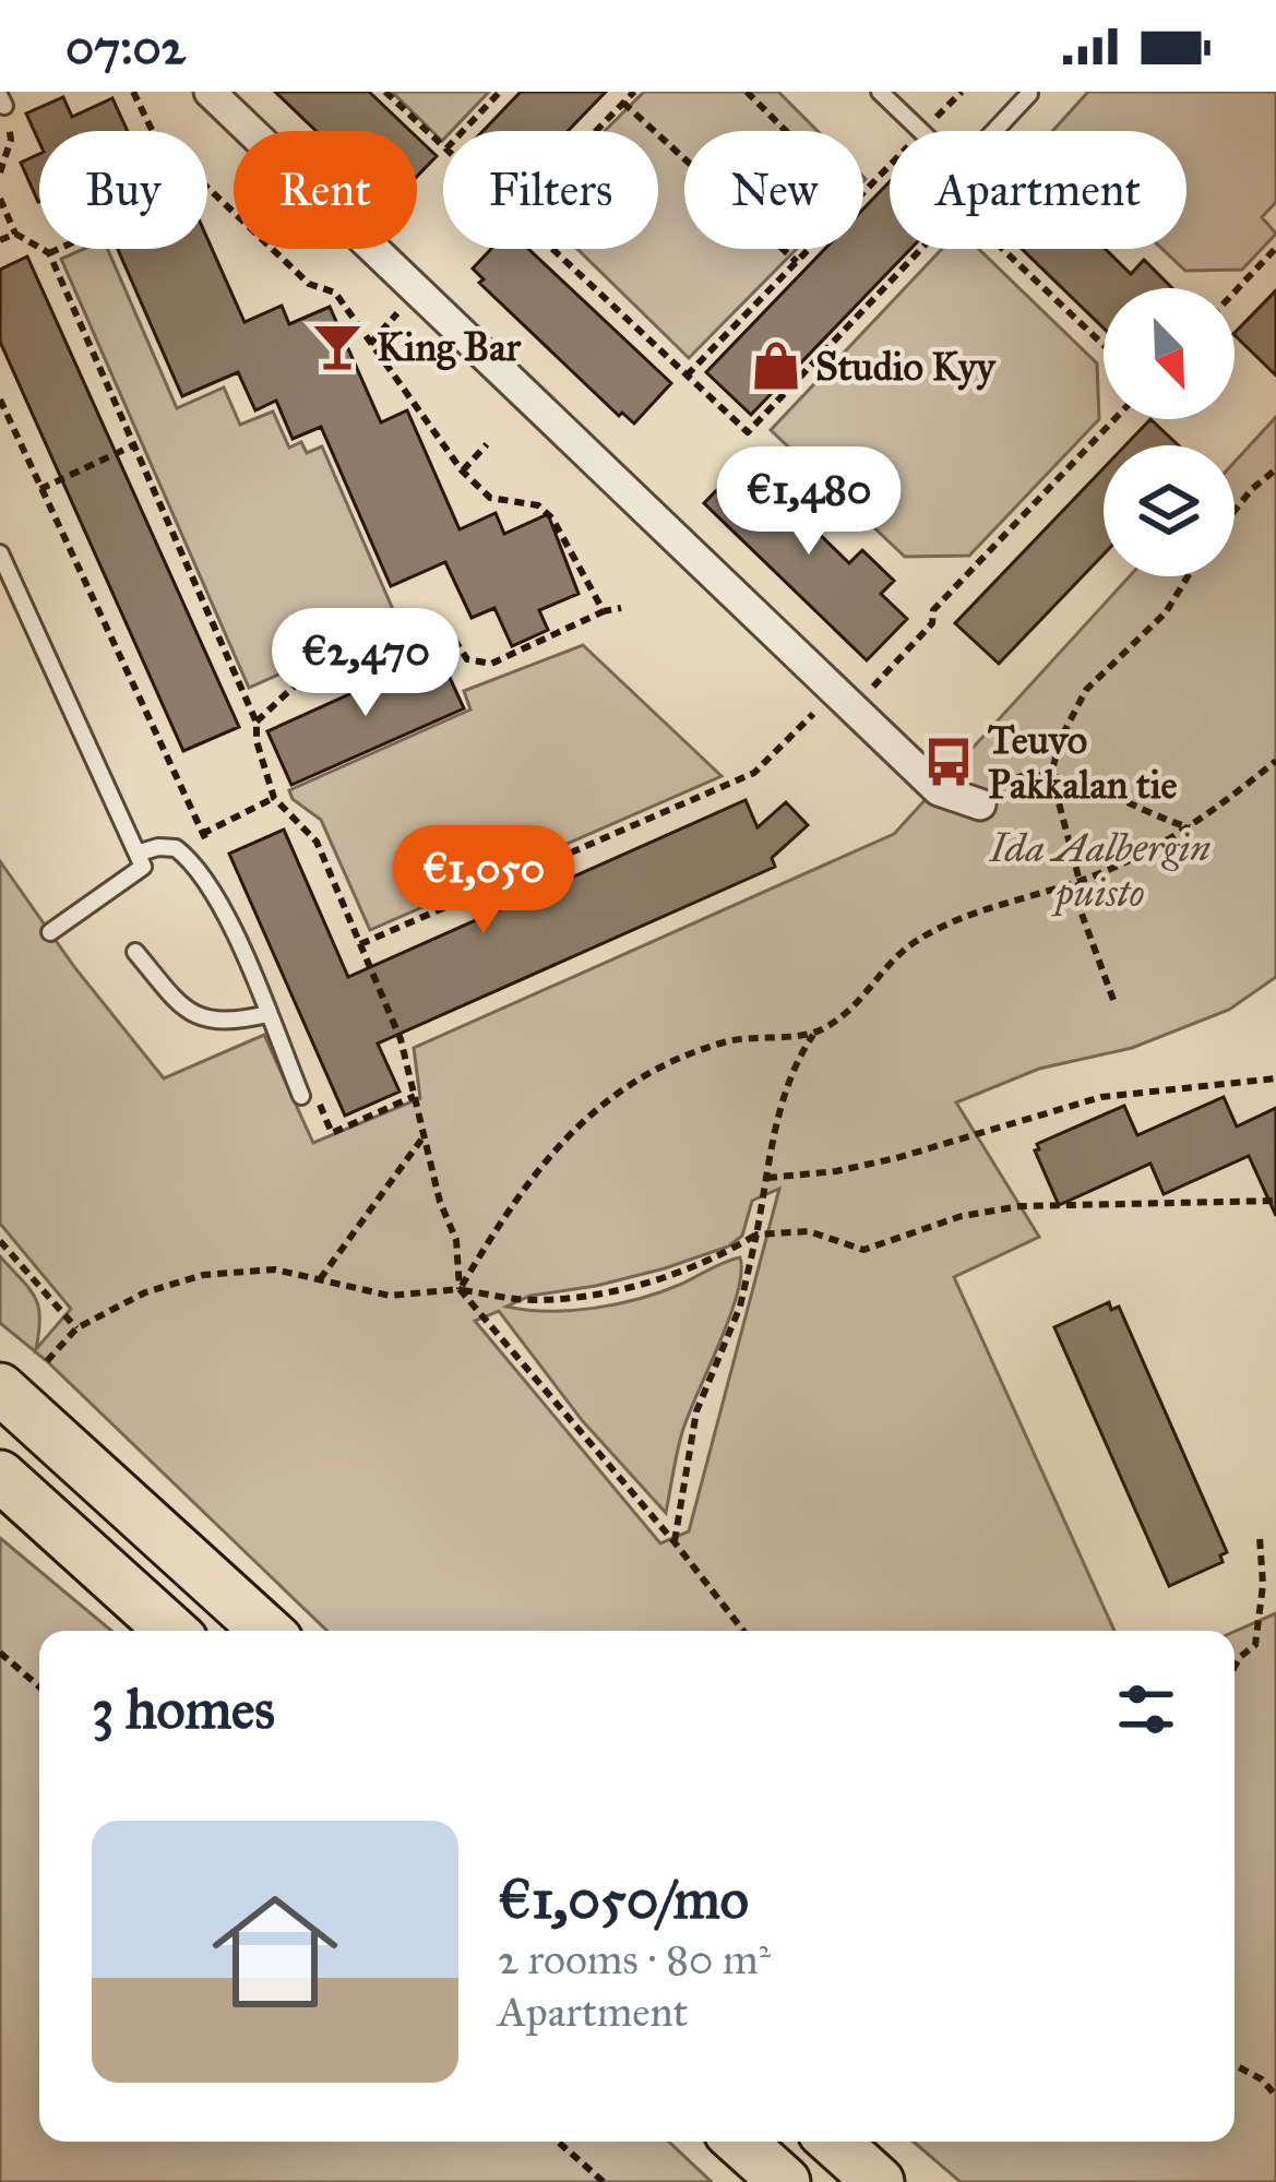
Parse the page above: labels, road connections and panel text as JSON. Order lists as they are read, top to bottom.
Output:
{
  "parks": ["Ida Aalbergin puisto"],
  "places": {
    "bar": ["King Bar"],
    "shop": ["Studio Kyy"],
    "bus stop": ["Teuvo Pakkalan tie"]
  },
  "north": "bottom right",
  "page": {
    "status": "07:02",
    "chip": [
      "Buy",
      "Rent",
      "Filters",
      "New",
      "Apartment"
    ],
    "price": ["€1,480", "€2,470", "€1,050"],
    "heading": "3 homes",
    "list": [
      {
        "name": "€1,050/mo",
        "note": "2 rooms · 80 m² · Apartment"
      }
    ]
  }
}
